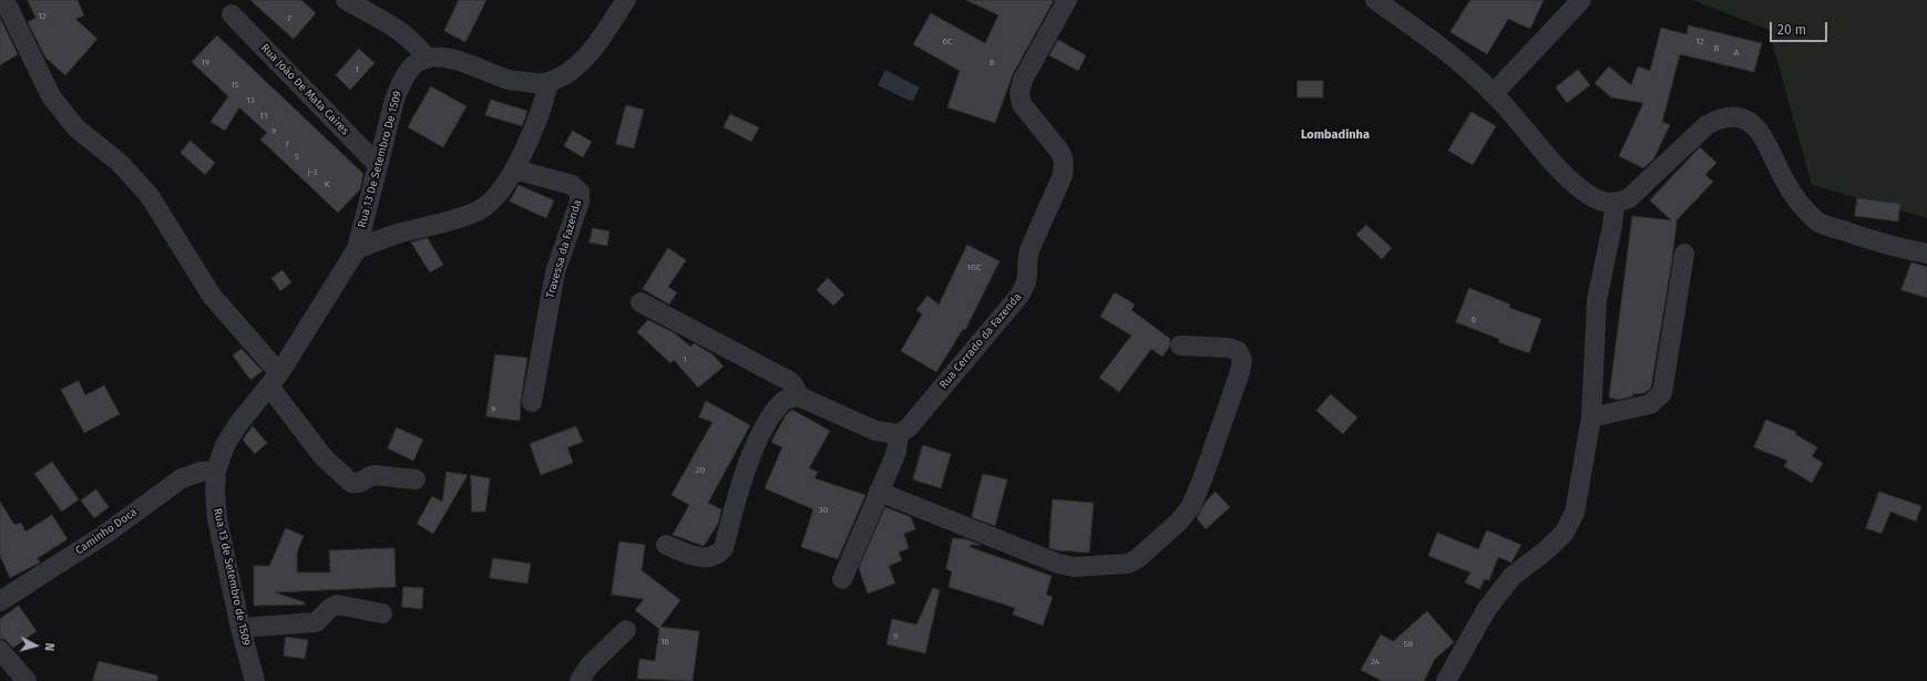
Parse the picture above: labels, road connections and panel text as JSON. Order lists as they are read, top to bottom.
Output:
{
  "streets": {
    "street": [
      "Rua João De Mata Caires",
      "Rua 13 De Setembro De 1509",
      "Travessa da Fazenda",
      "Rua Cerrado da Fazenda",
      "Caminho Doca",
      "Rua 13 de Setembro de 1509"
    ]
  },
  "crossings": [
    ["Rua João De Mata Caires", "Rua 13 De Setembro De 1509"],
    ["Rua 13 De Setembro De 1509", "Travessa da Fazenda"],
    ["Rua 13 De Setembro De 1509", "Rua 13 de Setembro de 1509"],
    ["Caminho Doca", "Rua 13 de Setembro de 1509"]
  ],
  "districts": ["Lombadinha"],
  "house_numbers": [
    "12",
    "7",
    "6C",
    "12",
    "B",
    "A",
    "19",
    "8",
    "1",
    "15",
    "13",
    "11",
    "9",
    "7",
    "5",
    "J-3",
    "K",
    "1GC",
    "6",
    "1",
    "9",
    "20",
    "30",
    "9",
    "16",
    "58",
    "24"
  ],
  "scale_bar": "20 m",
  "north": "right"
}
